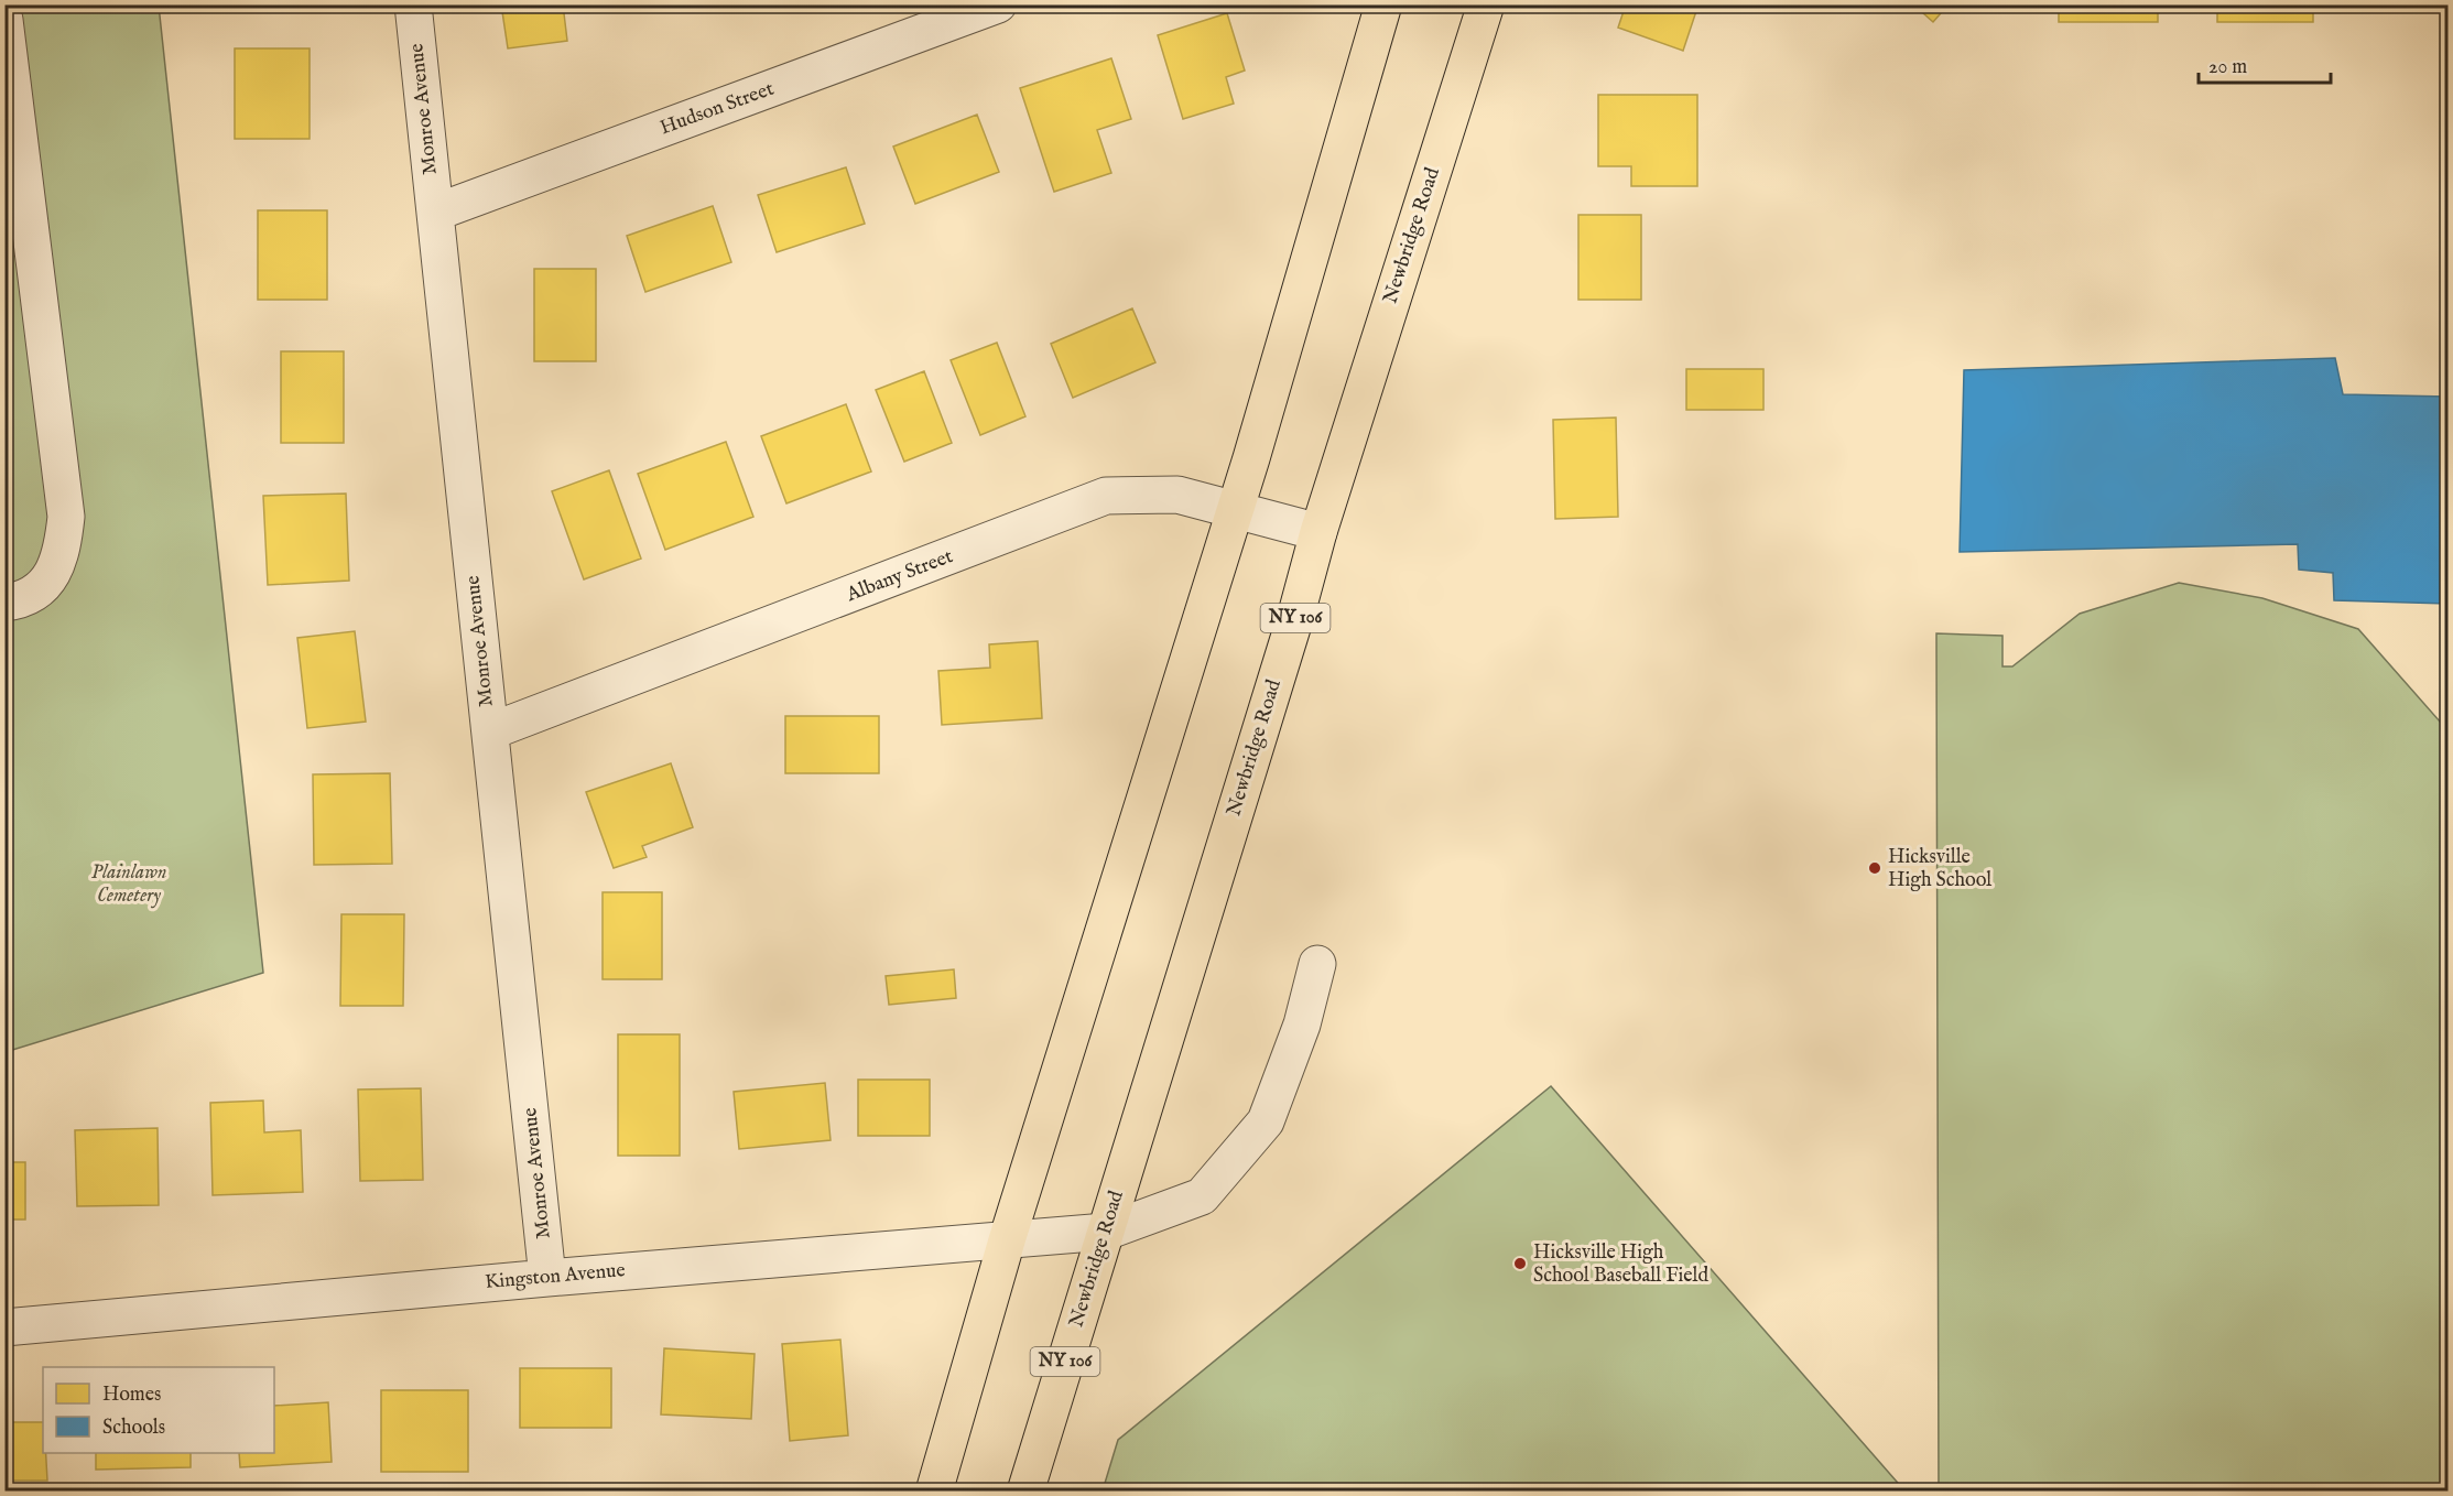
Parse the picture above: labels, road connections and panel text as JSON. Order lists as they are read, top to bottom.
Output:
{
  "streets": {
    "main road": ["Newbridge Road", "NY 106"],
    "street": [
      "Monroe Avenue",
      "Hudson Street",
      "Albany Street",
      "Kingston Avenue"
    ]
  },
  "crossings": [
    ["Monroe Avenue", "Hudson Street"],
    ["Monroe Avenue", "Albany Street"],
    ["Monroe Avenue", "Kingston Avenue"],
    ["Newbridge Road", "Albany Street"],
    ["Newbridge Road", "Kingston Avenue"]
  ],
  "parks": ["Plainlawn Cemetery"],
  "places": ["Hicksville High School", "Hicksville High School Baseball Field"],
  "legend": ["Homes", "Schools"],
  "scale_bar": "20 m"
}
